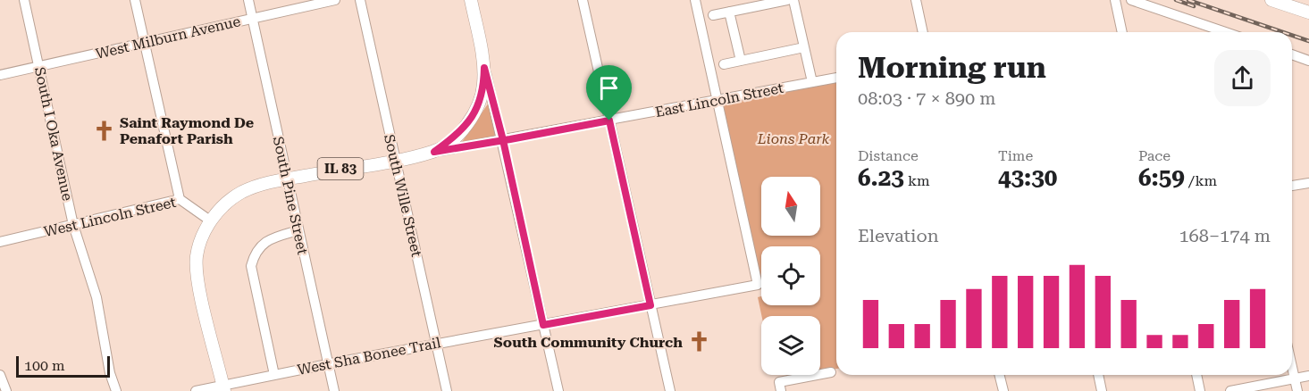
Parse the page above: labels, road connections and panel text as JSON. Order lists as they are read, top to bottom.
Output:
{
  "streets": {
    "main road": ["IL 83"],
    "street": [
      "West Milburn Avenue",
      "East Lincoln Street",
      "South I Oka Avenue",
      "South Pine Street",
      "South Wille Street",
      "West Lincoln Street",
      "West Sha Bonee Trail"
    ]
  },
  "crossings": [
    ["West Milburn Avenue", "South I Oka Avenue"],
    ["West Milburn Avenue", "South Pine Street"],
    ["East Lincoln Street", "IL 83"],
    ["East Lincoln Street", "West Sha Bonee Trail"],
    ["South I Oka Avenue", "West Lincoln Street"],
    ["IL 83", "South Pine Street"],
    ["IL 83", "South Wille Street"],
    ["IL 83", "West Lincoln Street"],
    ["IL 83", "West Sha Bonee Trail"],
    ["South Pine Street", "West Sha Bonee Trail"],
    ["South Wille Street", "West Sha Bonee Trail"]
  ],
  "parks": ["Lions Park"],
  "places": {
    "church": ["Saint Raymond De Penafort Parish", "South Community Church"]
  },
  "scale_bar": "100 m",
  "north": "top",
  "page": {
    "heading": ["Morning run", "08:03 · 7 × 890 m"],
    "stats": [
      ["Distance", "6.23 km"],
      ["Time", "43:30"],
      ["Pace", "6:59 /km"]
    ],
    "chart": ["Elevation", "168–174 m"],
    "scale": "100 m"
  }
}
